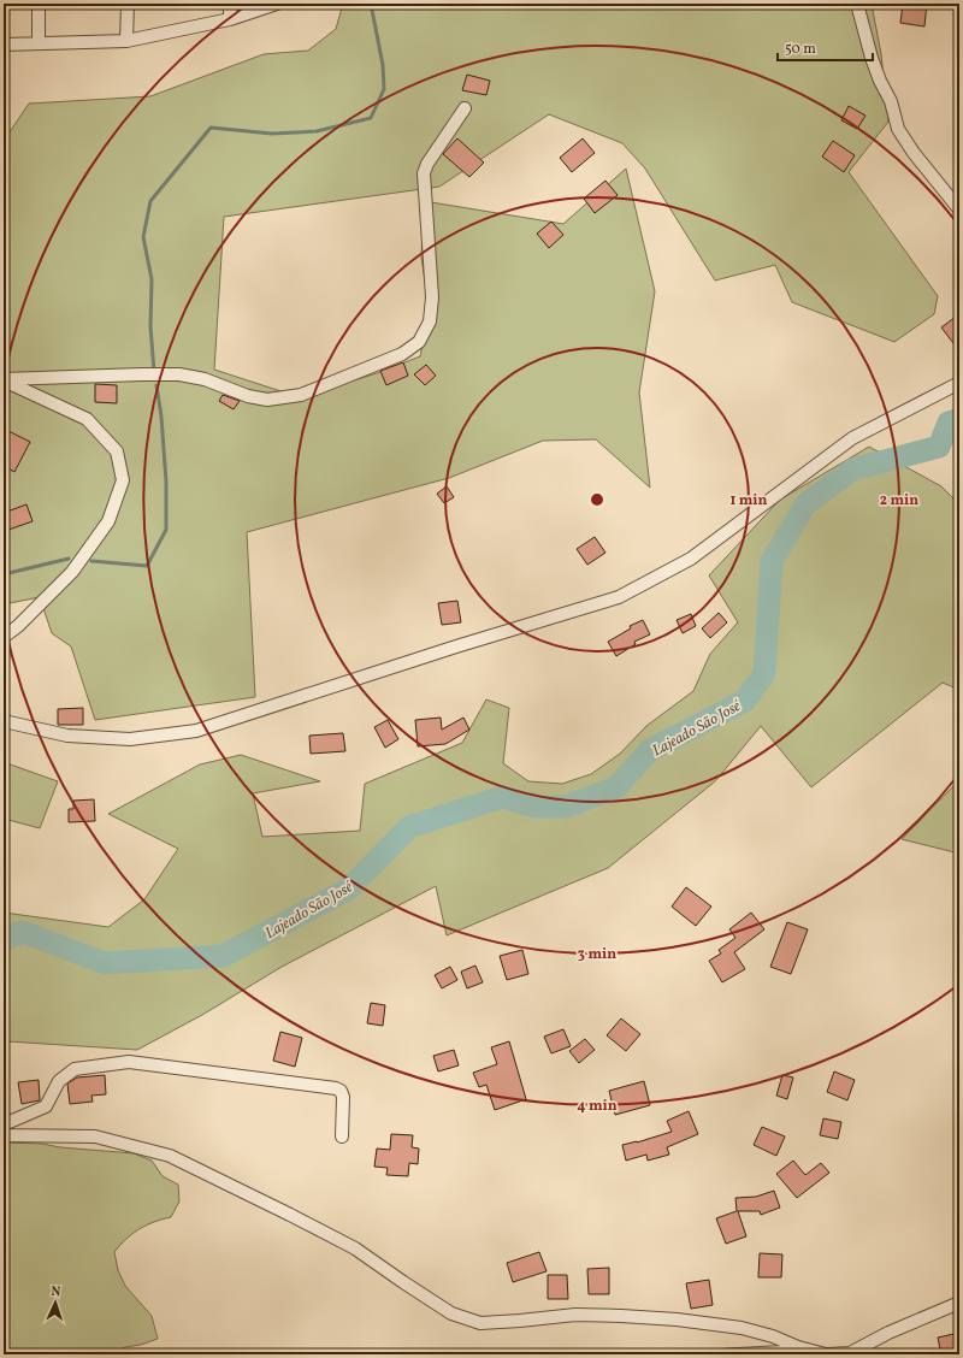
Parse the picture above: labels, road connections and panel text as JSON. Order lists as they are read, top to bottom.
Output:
{
  "water": ["Lajeado São José"],
  "scale_bar": "50 m",
  "north": "top",
  "rings": [
    "1 min",
    "2 min",
    "3 min",
    "4 min"
  ]
}
